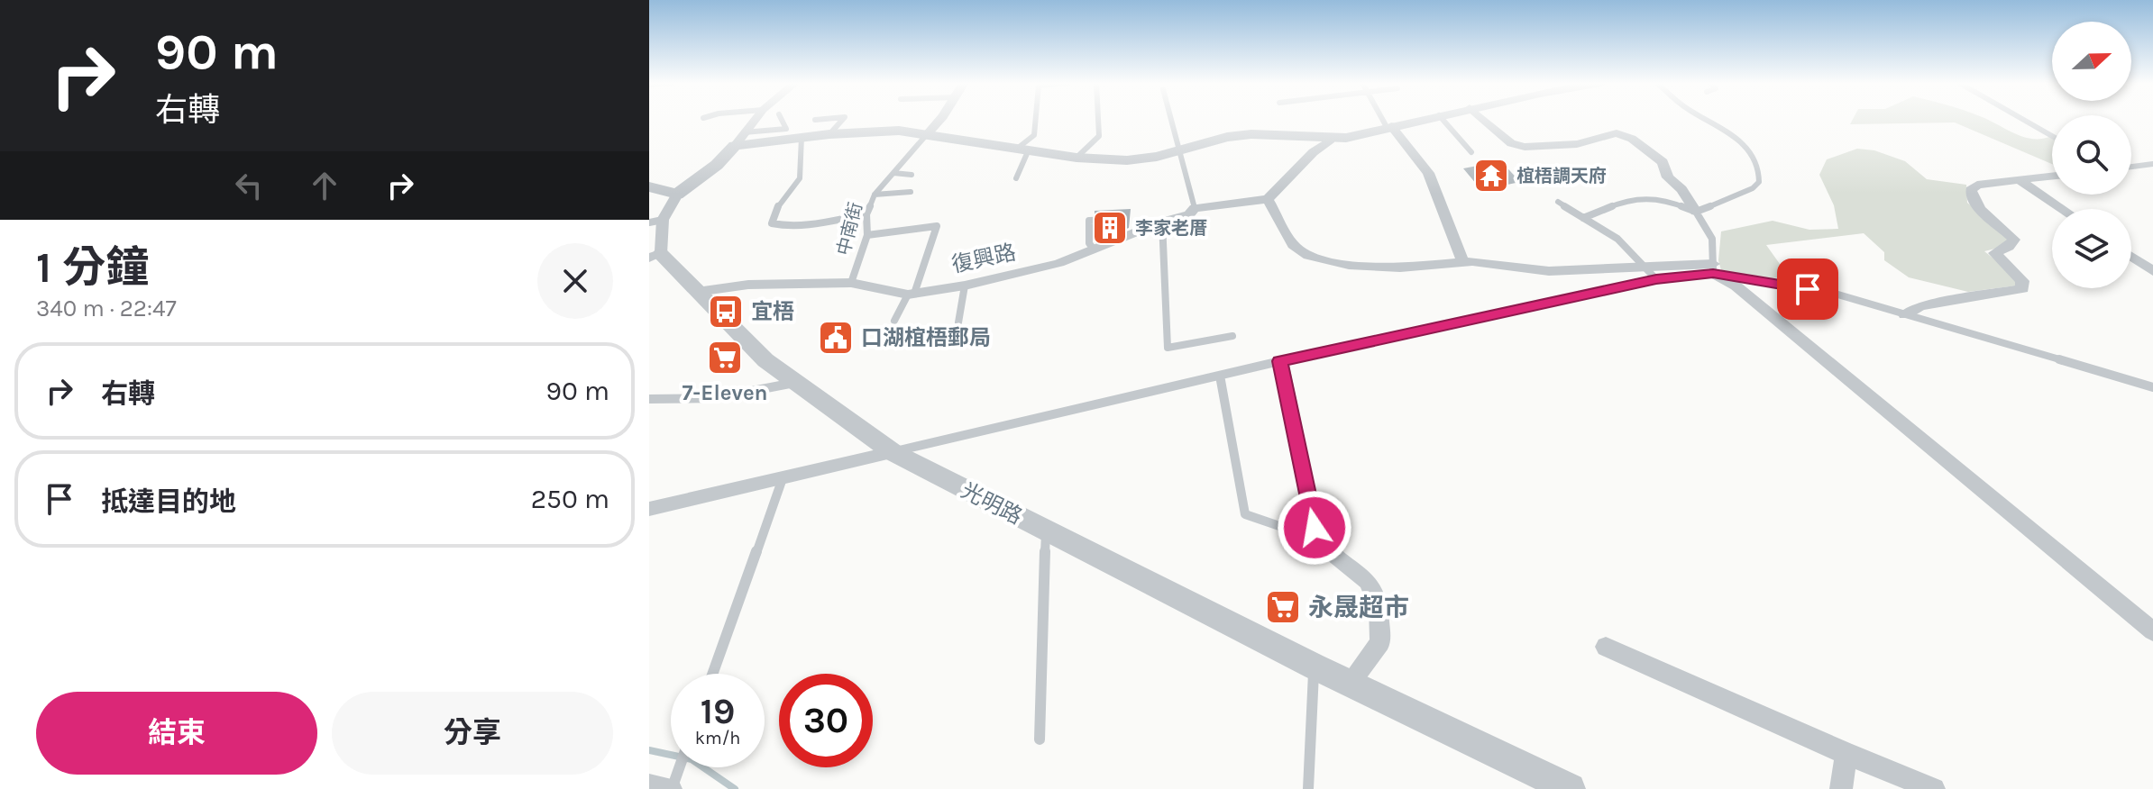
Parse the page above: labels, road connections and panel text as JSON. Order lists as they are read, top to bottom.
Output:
{
  "streets": {
    "street": ["中南街", "復興路", "光明路"]
  },
  "crossings": [
    ["中南街", "復興路"],
    ["復興路", "光明路"]
  ],
  "places": {
    "temple": ["椬梧調天府"],
    "building": ["李家老厝"],
    "bus stop": ["宜梧"],
    "public building": ["口湖椬梧郵局"],
    "supermarket": ["7-Eleven", "永晟超市"]
  },
  "north": "right",
  "page": {
    "turn": ["90 m", "右轉"],
    "heading": ["1 分鐘", "340 m · 22:47"],
    "list": [
      {
        "name": "右轉",
        "value": "90 m"
      },
      {
        "name": "抵達目的地",
        "value": "250 m"
      }
    ],
    "speed": "19 km/h",
    "limit": "30",
    "buttons": ["結束", "分享"]
  }
}
